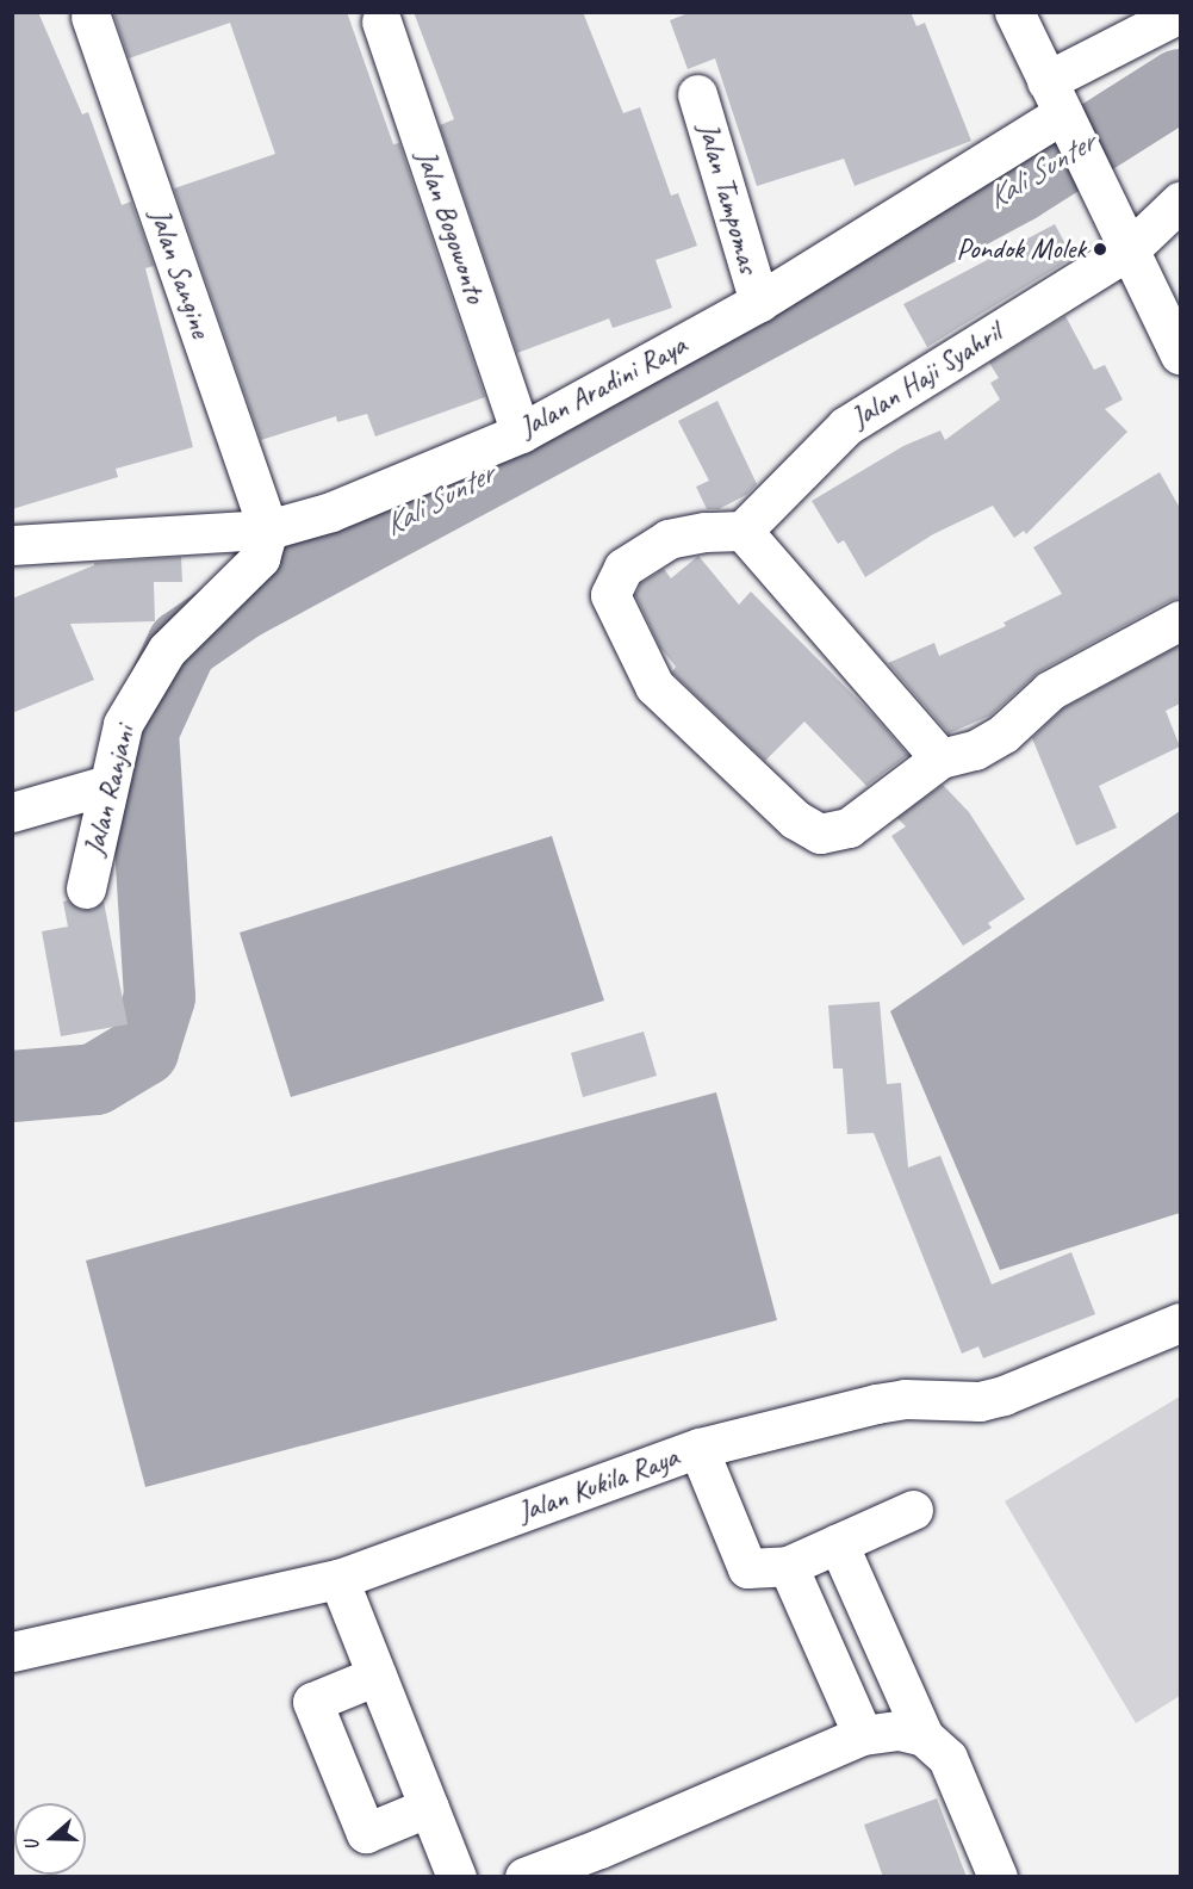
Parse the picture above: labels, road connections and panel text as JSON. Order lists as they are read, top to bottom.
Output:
{
  "streets": {
    "street": [
      "Jalan Tampomas",
      "Jalan Bogowonto",
      "Jalan Sangine",
      "Jalan Haji Syahril",
      "Jalan Aradini Raya",
      "Jalan Ranjani",
      "Jalan Kukila Raya"
    ]
  },
  "crossings": [
    ["Jalan Tampomas", "Jalan Aradini Raya"],
    ["Jalan Bogowonto", "Jalan Aradini Raya"],
    ["Jalan Sangine", "Jalan Aradini Raya"],
    ["Jalan Sangine", "Jalan Ranjani"],
    ["Jalan Aradini Raya", "Jalan Ranjani"]
  ],
  "water": ["Kali Sunter"],
  "places": ["Pondok Molek"],
  "north": "left"
}
